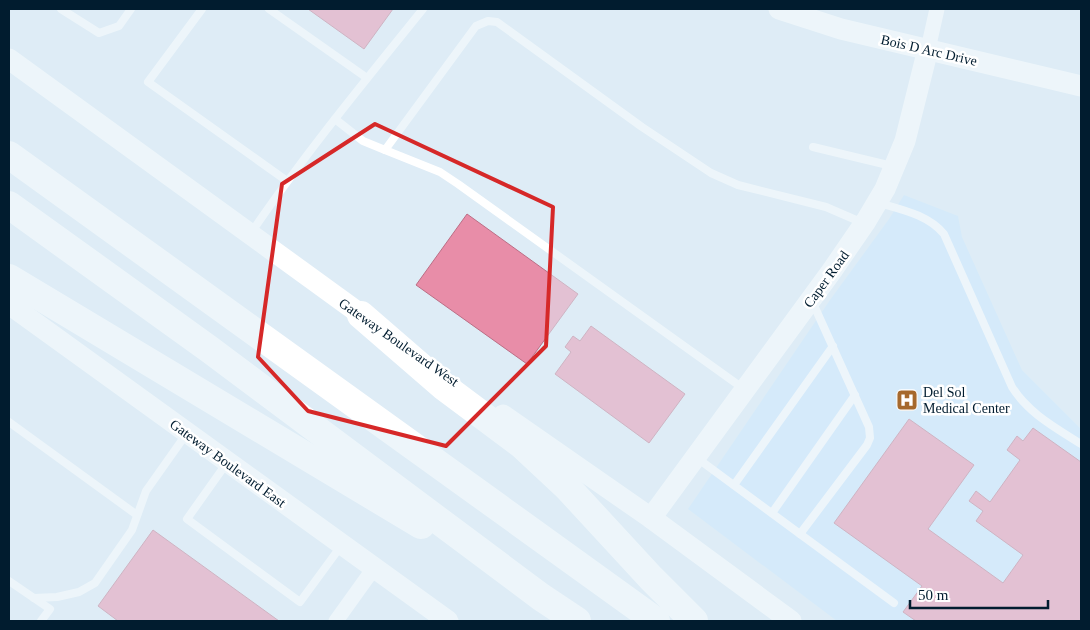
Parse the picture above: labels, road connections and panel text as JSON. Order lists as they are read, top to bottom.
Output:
{
  "streets": {
    "main road": [
      "Bois D Arc Drive",
      "Caper Road",
      "Gateway Boulevard West",
      "Gateway Boulevard East"
    ]
  },
  "crossings": [
    ["Bois D Arc Drive", "Caper Road"],
    ["Caper Road", "Gateway Boulevard West"]
  ],
  "places": {
    "hospital": ["Del Sol Medical Center"]
  },
  "scale_bar": "50 m"
}
